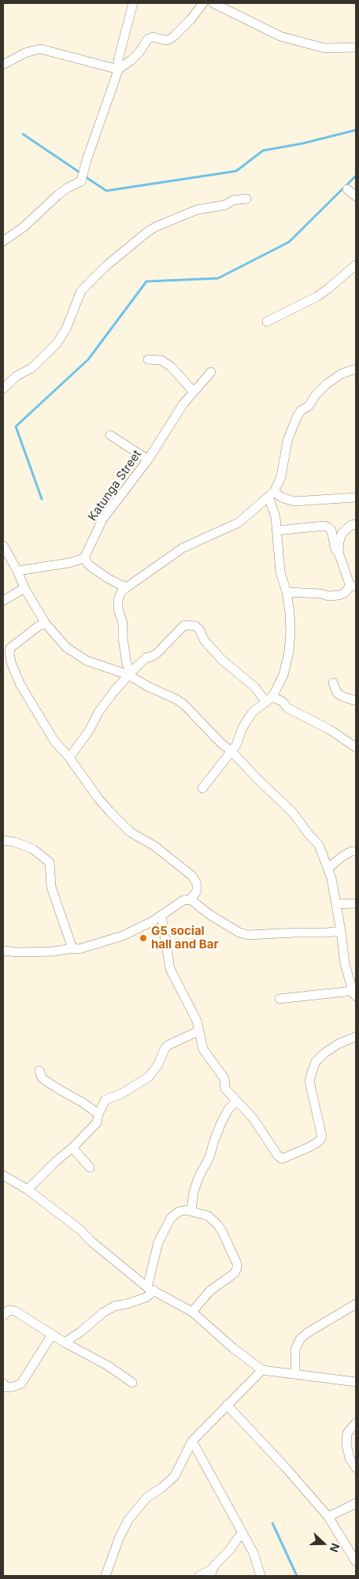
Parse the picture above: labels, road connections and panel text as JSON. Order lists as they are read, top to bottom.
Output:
{
  "streets": {
    "street": ["Katunga Street"]
  },
  "places": ["G5 social hall and Bar"],
  "north": "right"
}
